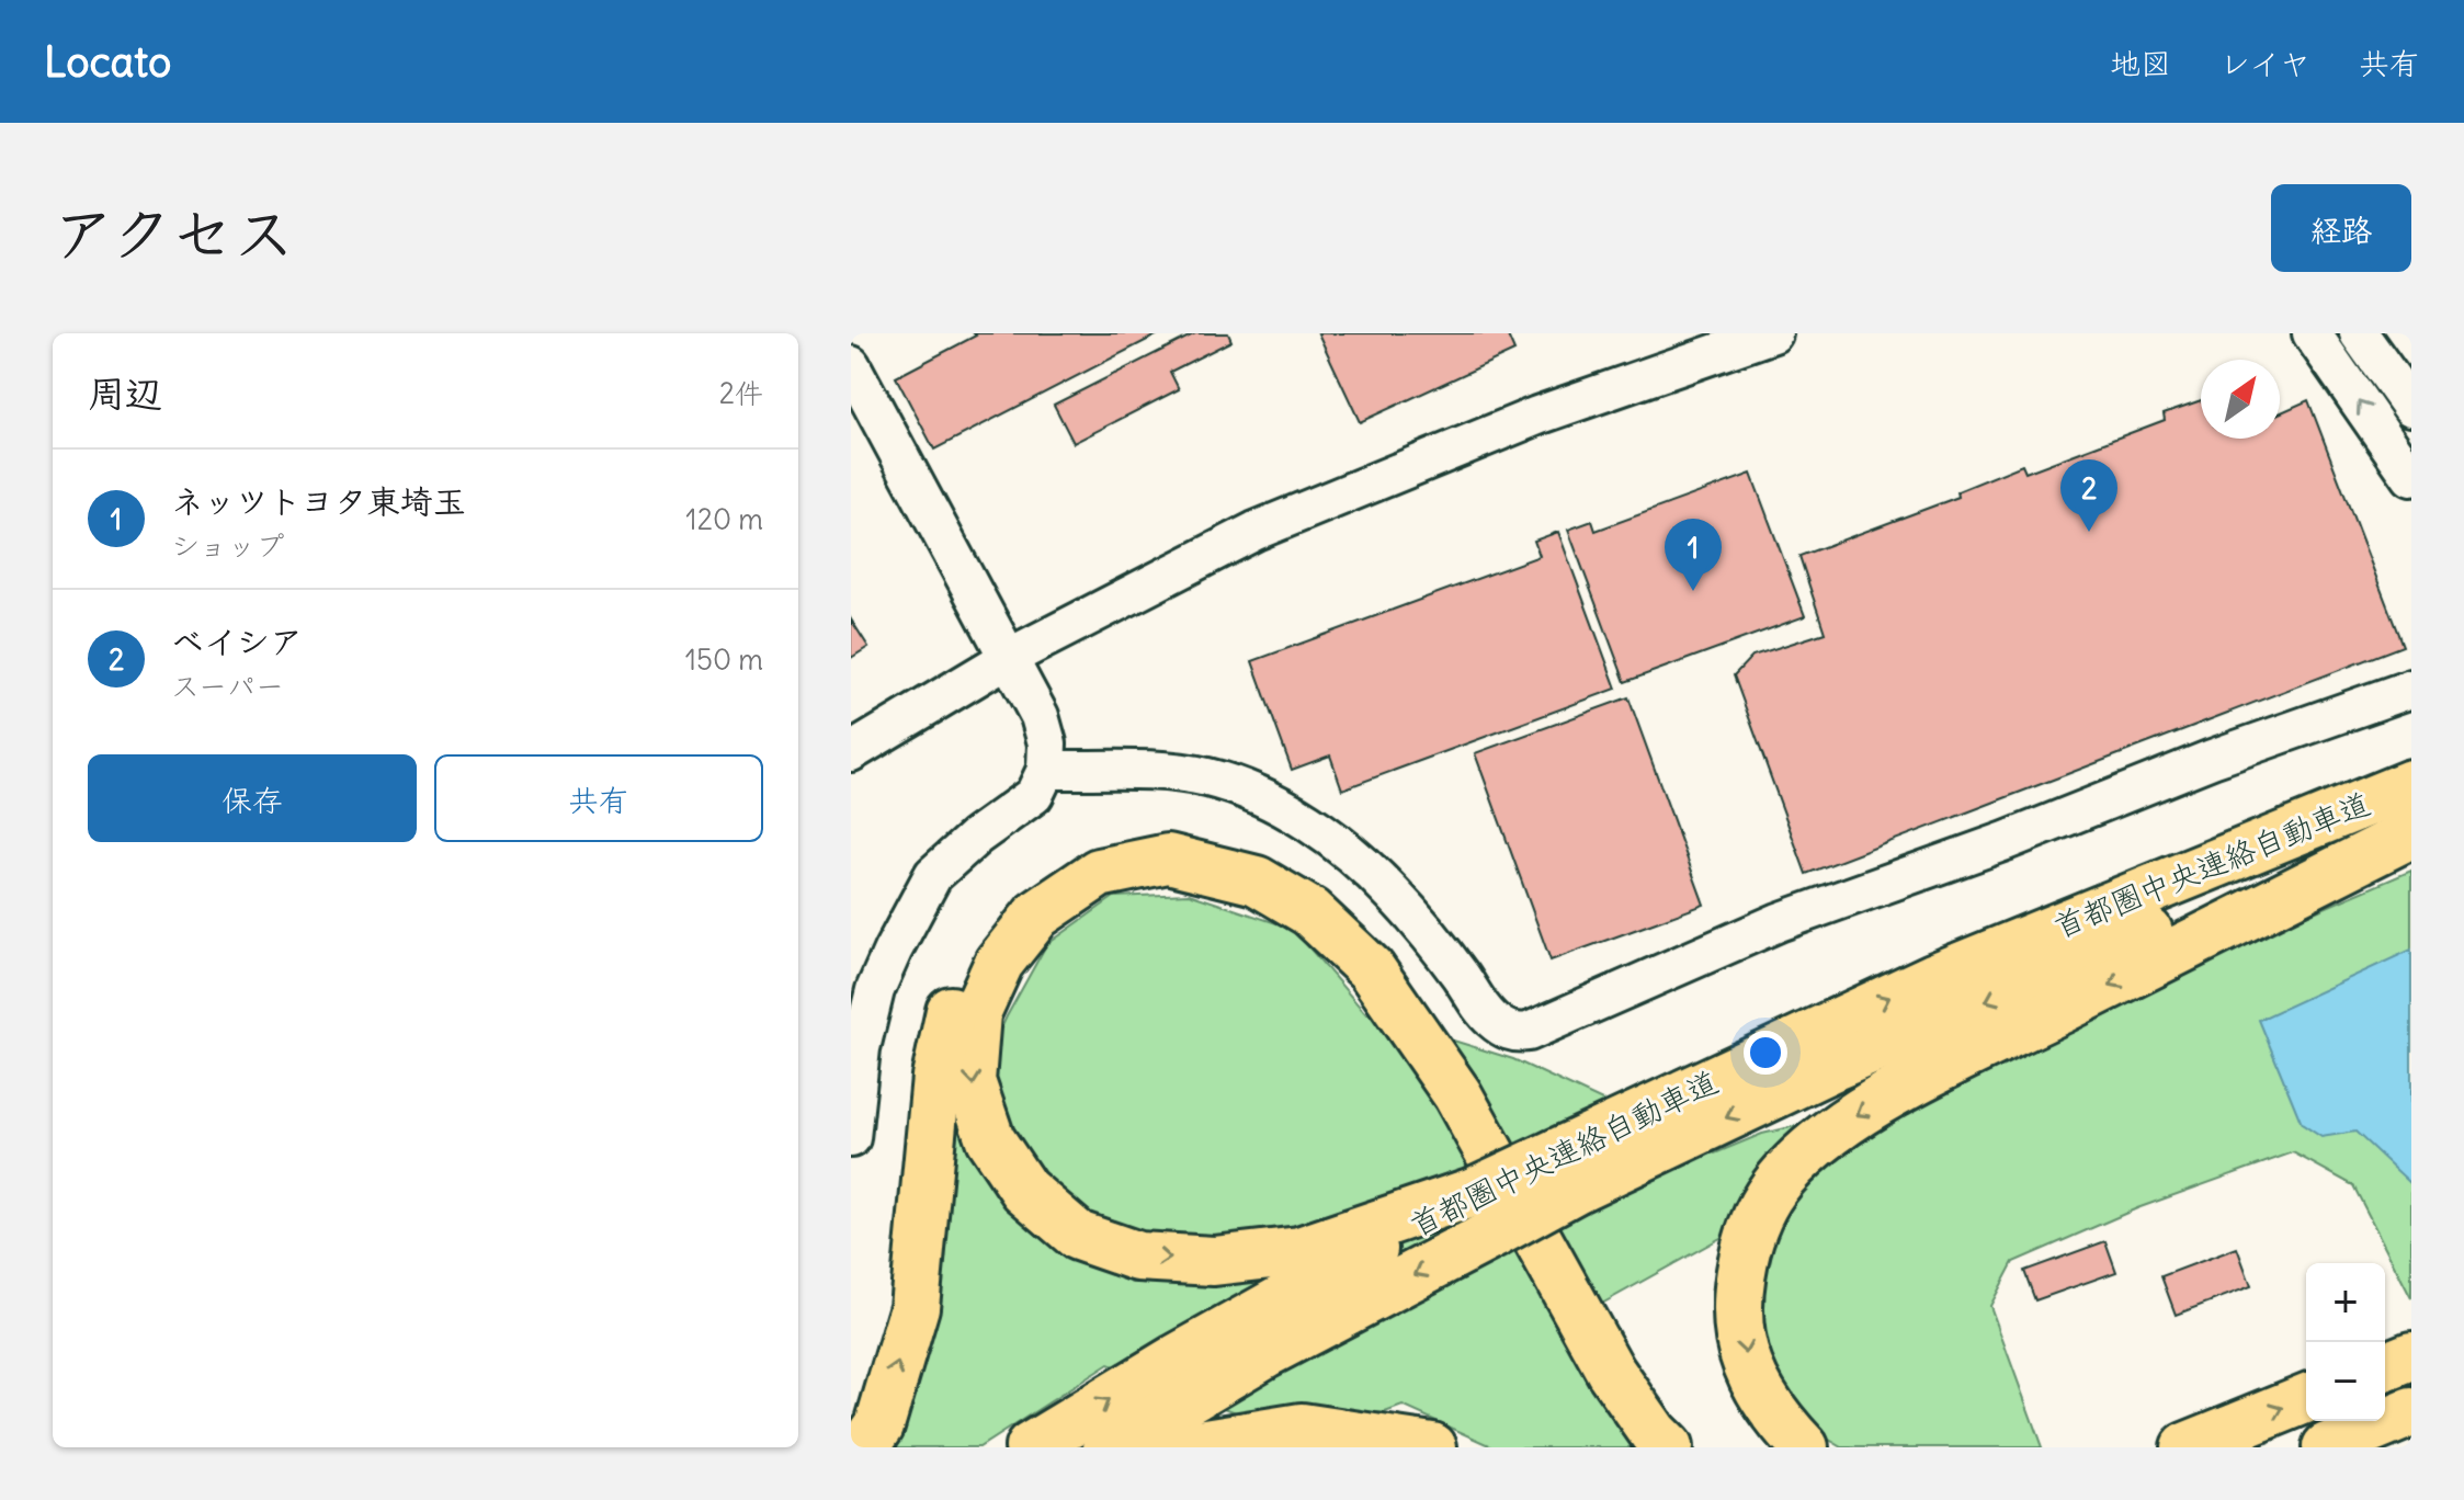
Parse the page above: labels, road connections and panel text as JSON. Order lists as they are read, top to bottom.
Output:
{
  "streets": {
    "highway": ["首都圏中央連絡自動車道"]
  },
  "north": "top right",
  "page": {
    "header": "Locato",
    "nav": ["地図", "レイヤ", "共有"],
    "title": "アクセス",
    "buttons": [
      "経路",
      ["保存", "共有"]
    ],
    "heading": ["周辺", "2件"],
    "list": [
      {
        "mark": "1",
        "name": "ネッツトヨタ東埼玉",
        "note": "ショップ",
        "value": "120 m"
      },
      {
        "mark": "2",
        "name": "ベイシア",
        "note": "スーパー",
        "value": "150 m"
      }
    ],
    "pins": ["2", "1"],
    "map_buttons": ["+", "−"]
  }
}
